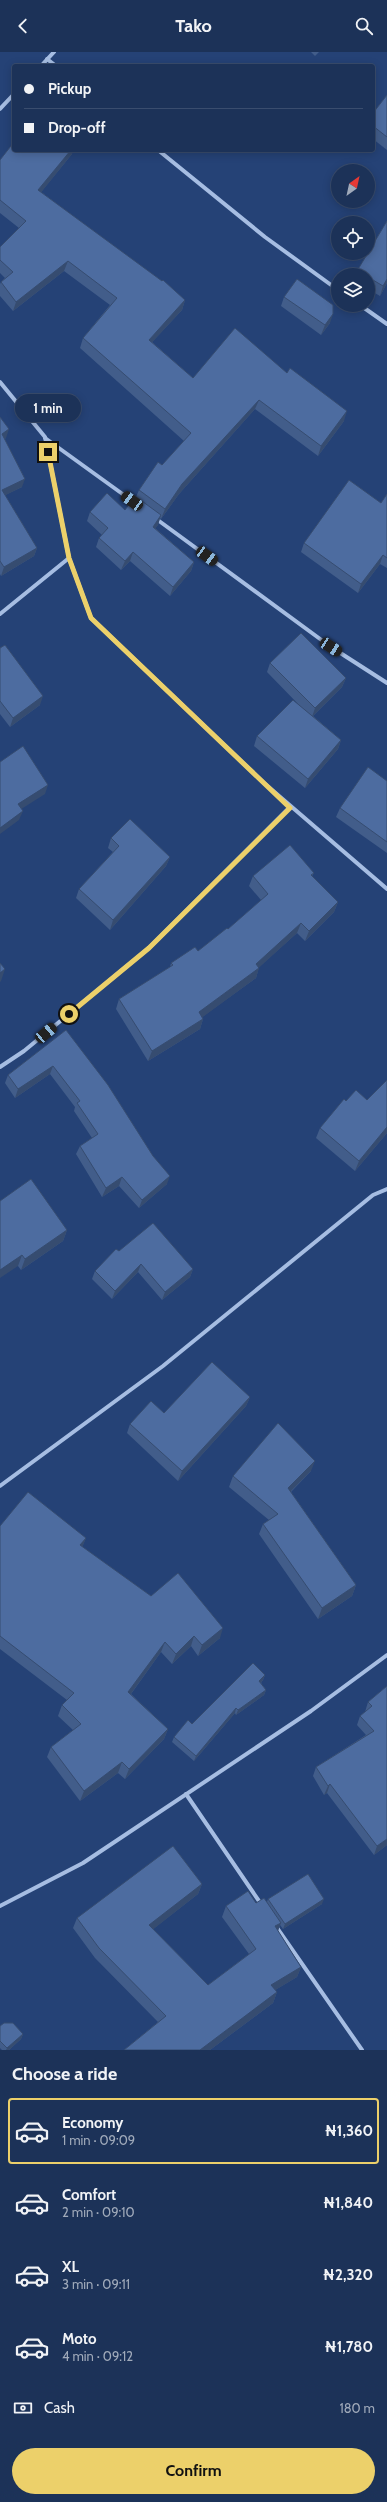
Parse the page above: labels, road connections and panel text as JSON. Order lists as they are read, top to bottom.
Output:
{
  "north": "top right",
  "page": {
    "header": "Tako",
    "banner": ["Pickup", "Drop-off"],
    "bubble": "1 min",
    "heading": "Choose a ride",
    "list": [
      {
        "name": "Economy",
        "note": "1 min · 09:09",
        "value": "₦1,360"
      },
      {
        "name": "Comfort",
        "note": "2 min · 09:10",
        "value": "₦1,840"
      },
      {
        "name": "XL",
        "note": "3 min · 09:11",
        "value": "₦2,320"
      },
      {
        "name": "Moto",
        "note": "4 min · 09:12",
        "value": "₦1,780"
      }
    ],
    "pay": ["Cash", "180 m"],
    "buttons": "Confirm"
  }
}
